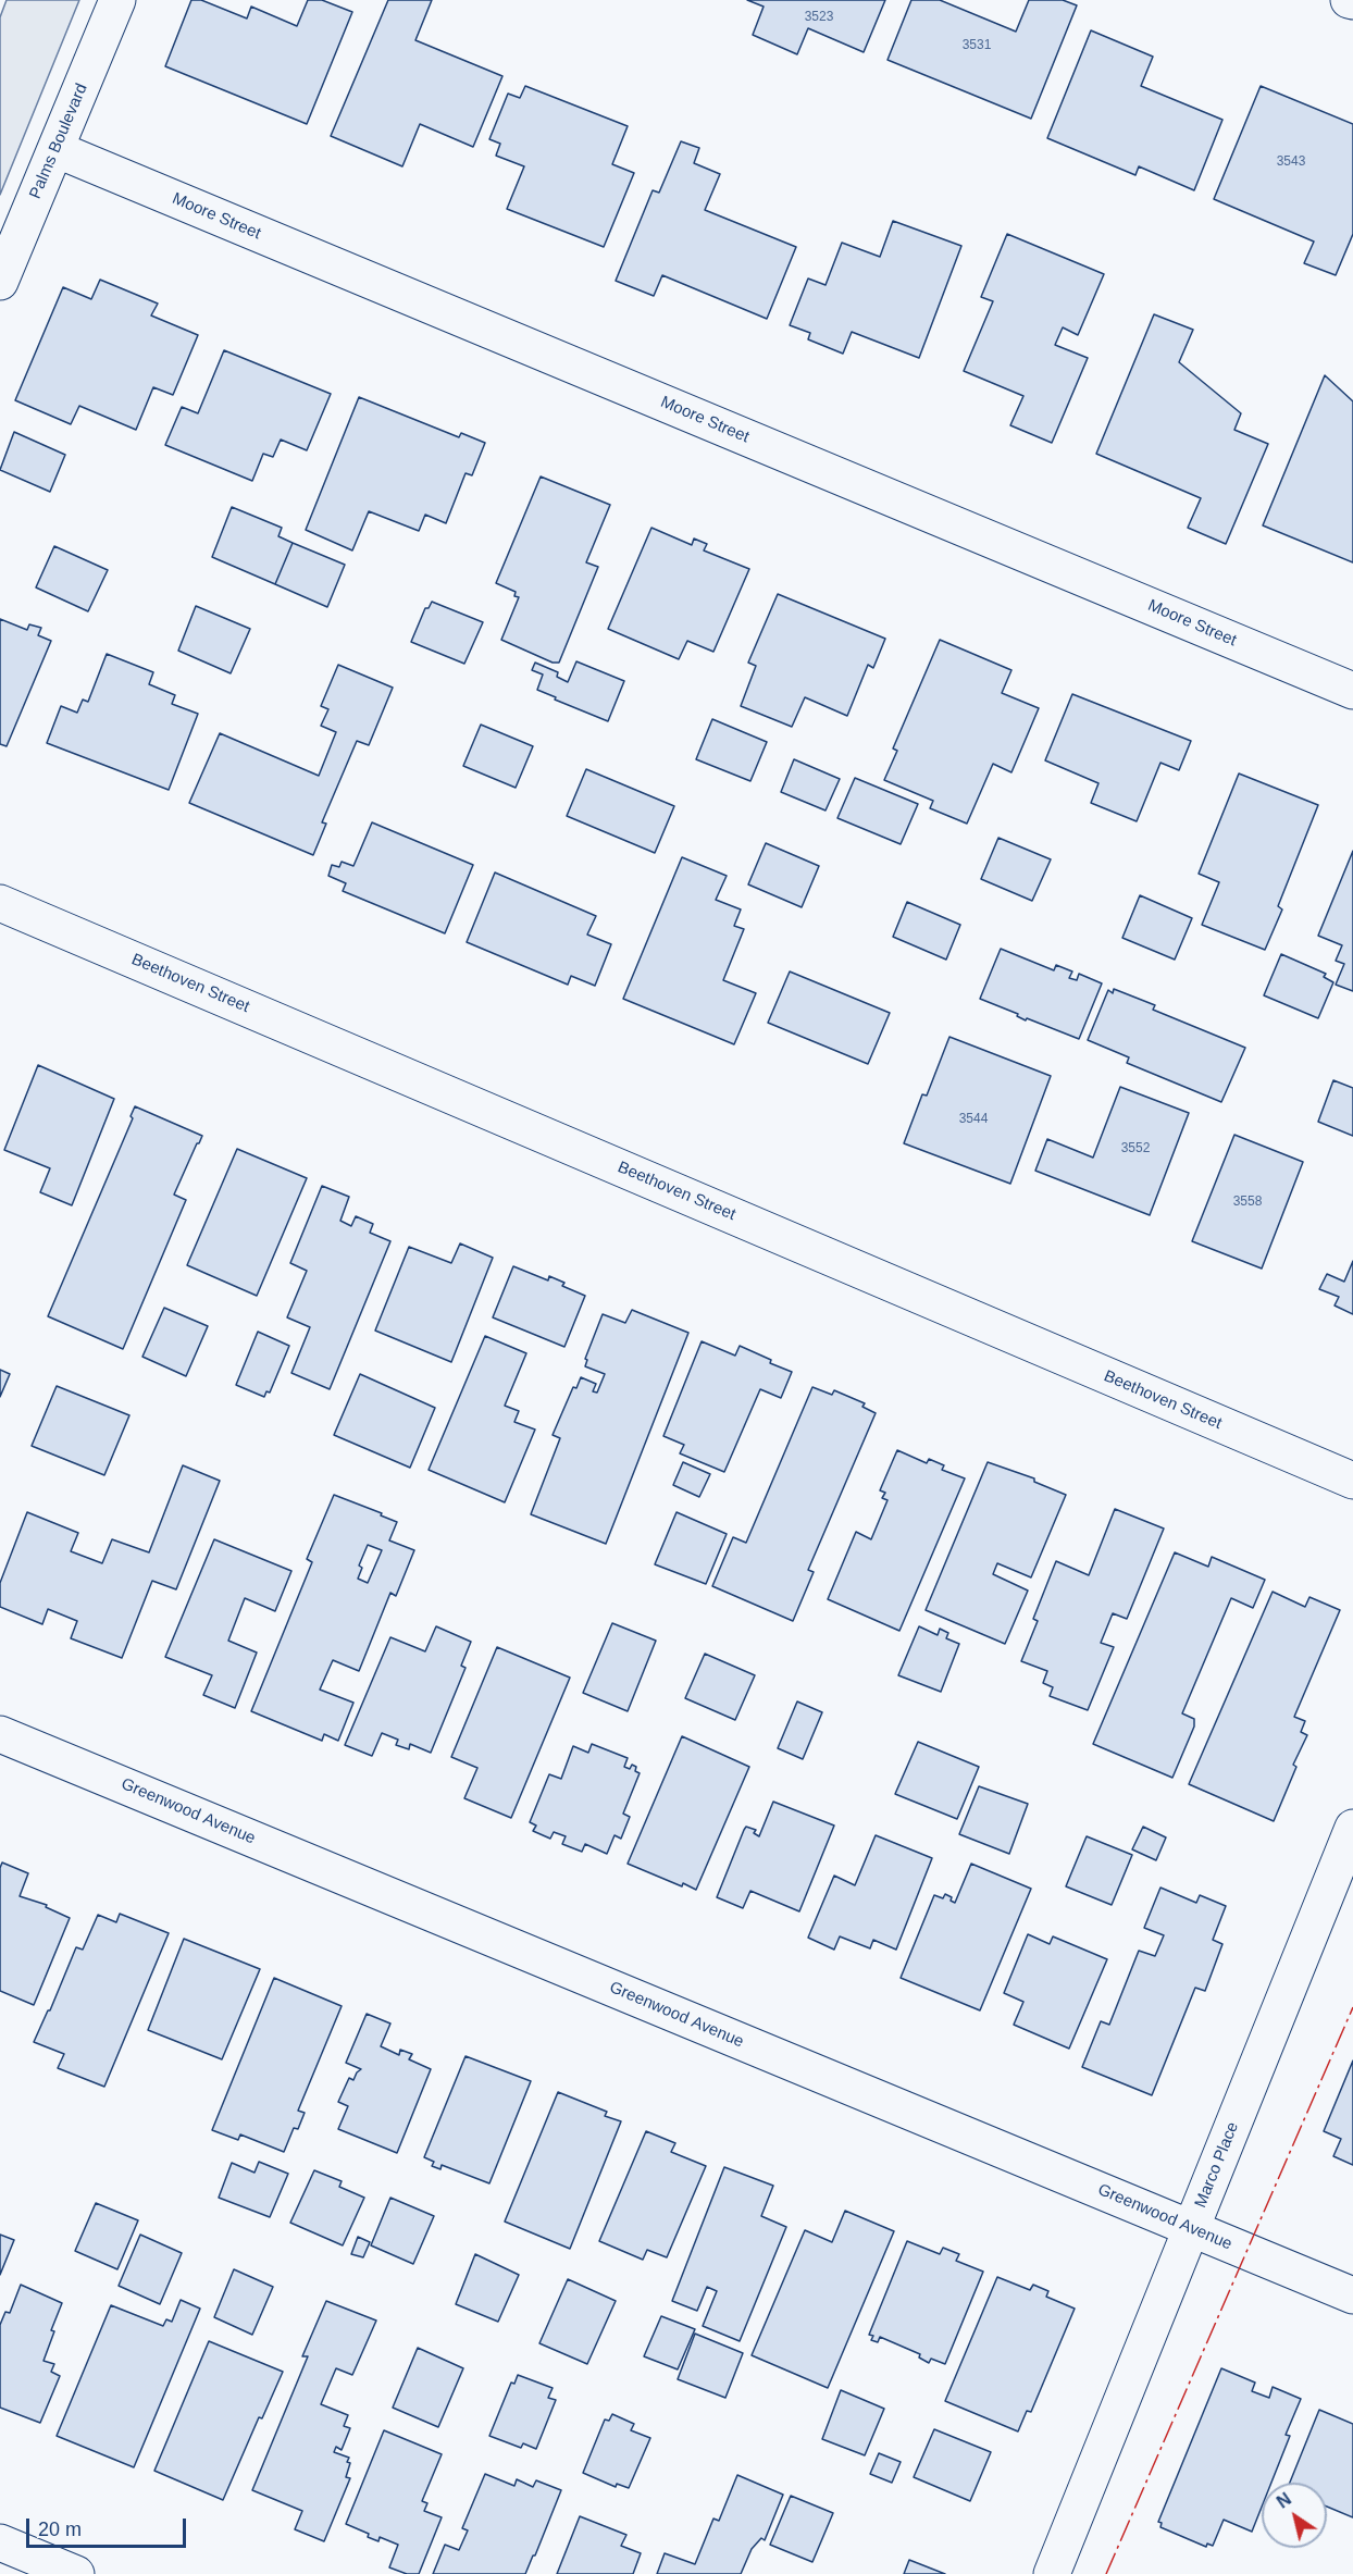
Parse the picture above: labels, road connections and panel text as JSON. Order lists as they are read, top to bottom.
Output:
{
  "streets": {
    "street": [
      "Palms Boulevard",
      "Moore Street",
      "Beethoven Street",
      "Greenwood Avenue",
      "Marco Place"
    ]
  },
  "crossings": [
    ["Palms Boulevard", "Moore Street"],
    ["Greenwood Avenue", "Marco Place"]
  ],
  "house_numbers": [
    "3523",
    "3531",
    "3543",
    "3544",
    "3552",
    "3558"
  ],
  "scale_bar": "20 m",
  "north": "top left"
}
